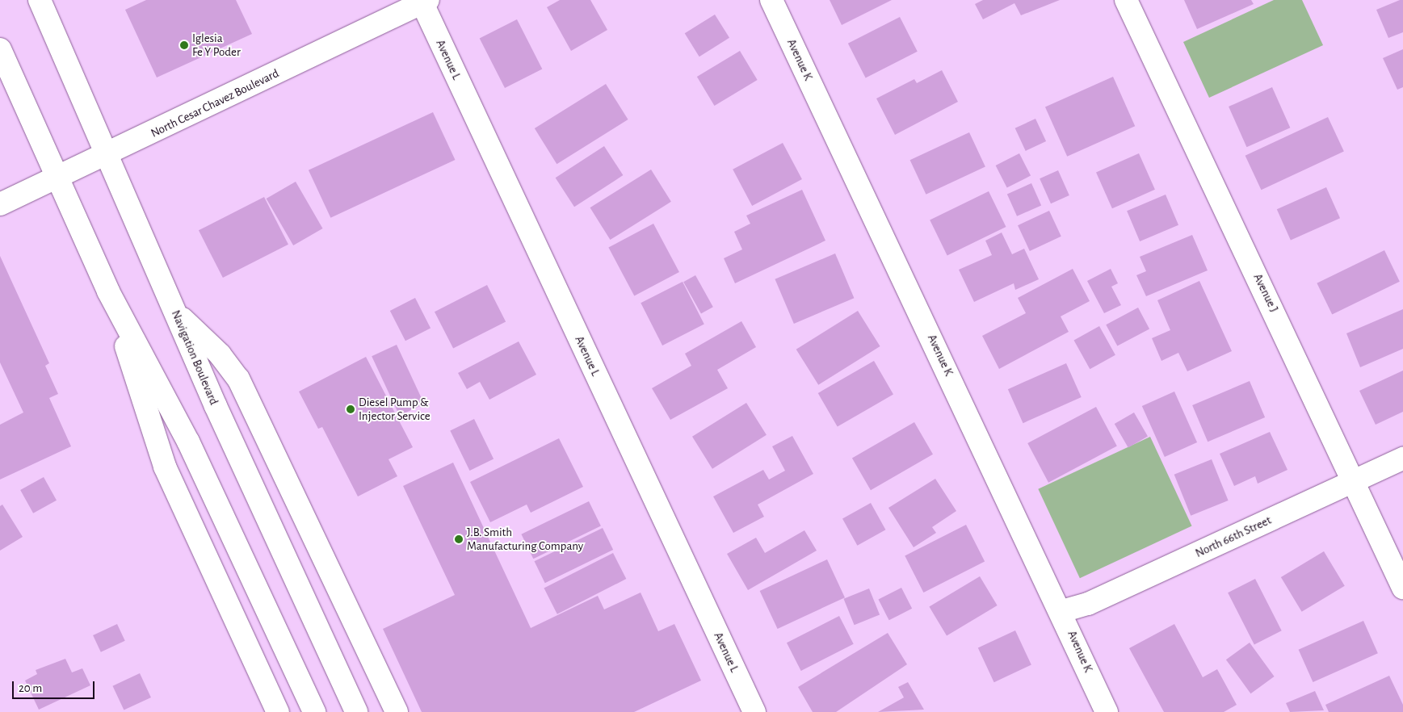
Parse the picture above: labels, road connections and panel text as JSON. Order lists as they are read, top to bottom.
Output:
{
  "streets": {
    "street": [
      "Avenue L",
      "Avenue K",
      "North Cesar Chavez Boulevard",
      "Avenue J",
      "Navigation Boulevard",
      "North 66th Street"
    ]
  },
  "crossings": [
    ["Avenue L", "North Cesar Chavez Boulevard"],
    ["Avenue K", "North 66th Street"],
    ["North Cesar Chavez Boulevard", "Navigation Boulevard"],
    ["Avenue J", "North 66th Street"]
  ],
  "places": ["Iglesia Fe Y Poder", "Diesel Pump & Injector Service", "J.B. Smith Manufacturing Company"],
  "scale_bar": "20 m"
}
